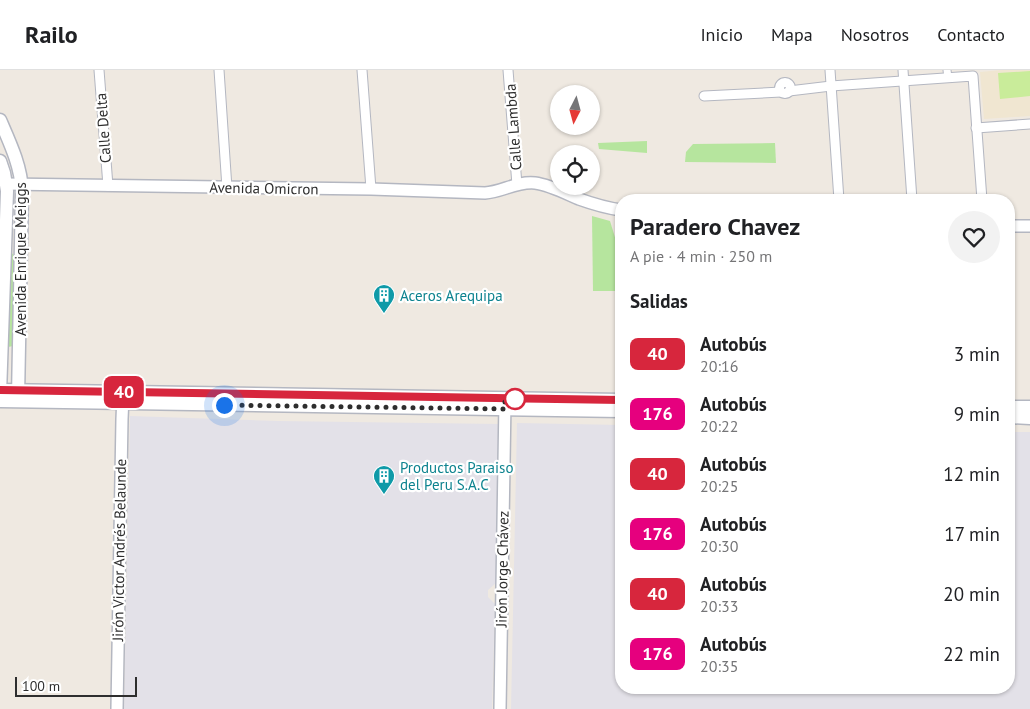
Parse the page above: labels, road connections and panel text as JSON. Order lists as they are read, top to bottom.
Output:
{
  "streets": {
    "main road": ["Avenida Enrique Meiggs"],
    "street": [
      "Calle Lambda",
      "Calle Delta",
      "Avenida Omicron",
      "Jirón Victor Andrés Belaunde",
      "Jirón Jorge Chávez"
    ]
  },
  "crossings": [
    ["Calle Lambda", "Avenida Omicron"],
    ["Calle Delta", "Avenida Omicron"],
    ["Avenida Omicron", "Avenida Enrique Meiggs"]
  ],
  "places": {
    "building": ["Aceros Arequipa", "Productos Paraiso del Peru S.A.C"]
  },
  "lines": ["bus line 40"],
  "scale_bar": "100 m",
  "north": "bottom",
  "page": {
    "header": "Railo",
    "nav": [
      "Inicio",
      "Mapa",
      "Nosotros",
      "Contacto"
    ],
    "on_map": "40",
    "heading": [
      ["Paradero Chavez", "A pie · 4 min · 250 m"],
      "Salidas"
    ],
    "list": [
      {
        "mark": "40",
        "name": "Autobús",
        "note": "20:16",
        "value": "3 min"
      },
      {
        "mark": "176",
        "name": "Autobús",
        "note": "20:22",
        "value": "9 min"
      },
      {
        "mark": "40",
        "name": "Autobús",
        "note": "20:25",
        "value": "12 min"
      },
      {
        "mark": "176",
        "name": "Autobús",
        "note": "20:30",
        "value": "17 min"
      },
      {
        "mark": "40",
        "name": "Autobús",
        "note": "20:33",
        "value": "20 min"
      },
      {
        "mark": "176",
        "name": "Autobús",
        "note": "20:35",
        "value": "22 min"
      }
    ],
    "scale": "100 m"
  }
}
